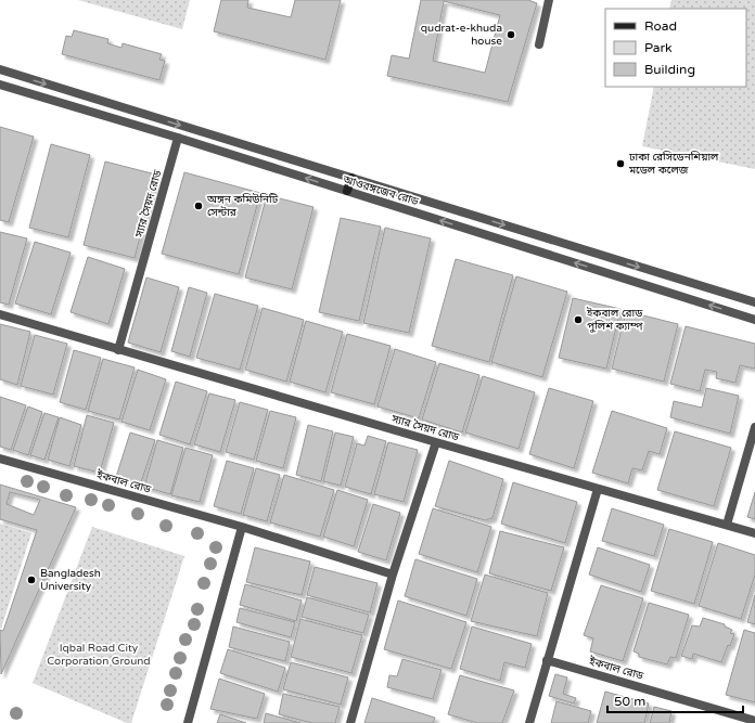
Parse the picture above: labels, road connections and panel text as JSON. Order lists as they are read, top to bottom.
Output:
{
  "streets": {
    "street": ["আওরঙ্গজেব রোড", "স্যার সৈয়দ রোড", "ইকবাল রোড"]
  },
  "crossings": [
    ["আওরঙ্গজেব রোড", "স্যার সৈয়দ রোড"]
  ],
  "parks": ["Iqbal Road City Corporation Ground"],
  "places": [
    "qudrat-e-khuda house",
    "ঢাকা রেসিডেনশিয়াল মডেল কলেজ",
    "অঙ্গন কমিউনিটি সেন্টার",
    "ইকবাল রোড পুলিশ ক্যাম্প",
    "Bangladesh University"
  ],
  "legend": ["Road", "Park", "Building"],
  "scale_bar": "50 m"
}
